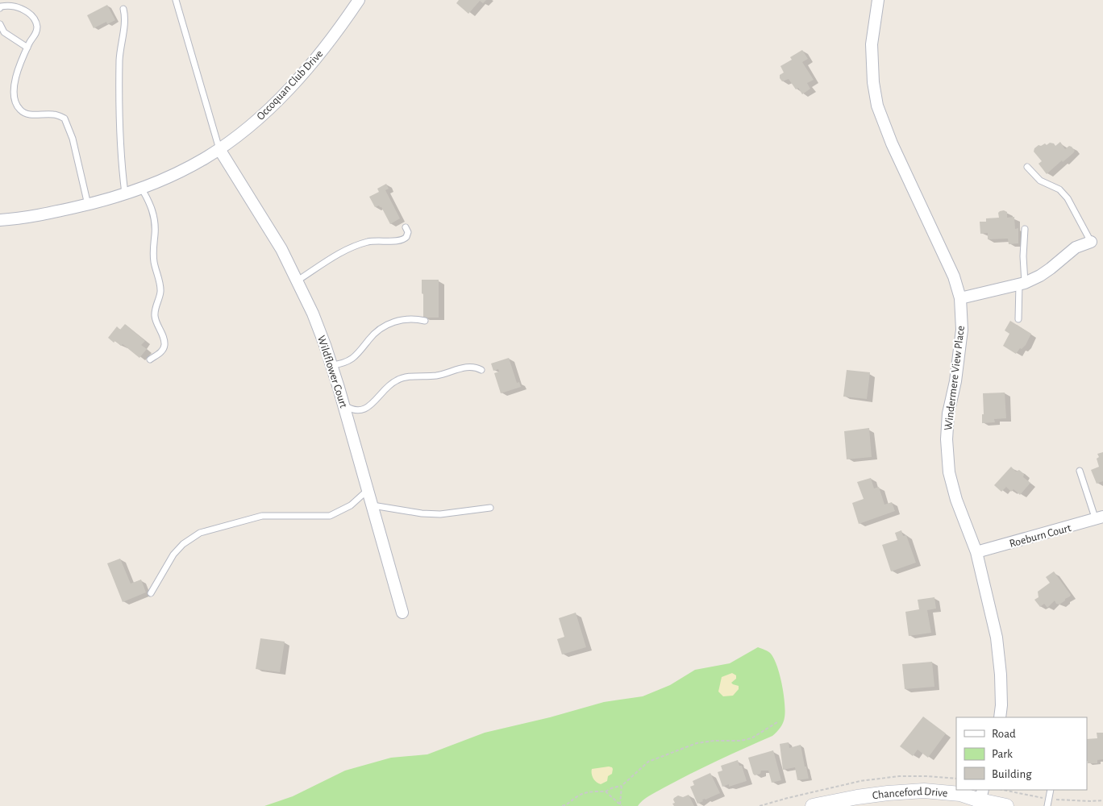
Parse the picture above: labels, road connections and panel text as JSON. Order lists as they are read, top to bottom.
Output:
{
  "streets": {
    "street": [
      "Occoquan Club Drive",
      "Wildflower Court",
      "Windermere View Place",
      "Roeburn Court",
      "Chanceford Drive"
    ]
  },
  "crossings": [
    ["Occoquan Club Drive", "Wildflower Court"],
    ["Windermere View Place", "Roeburn Court"]
  ],
  "legend": ["Road", "Park", "Building"]
}
